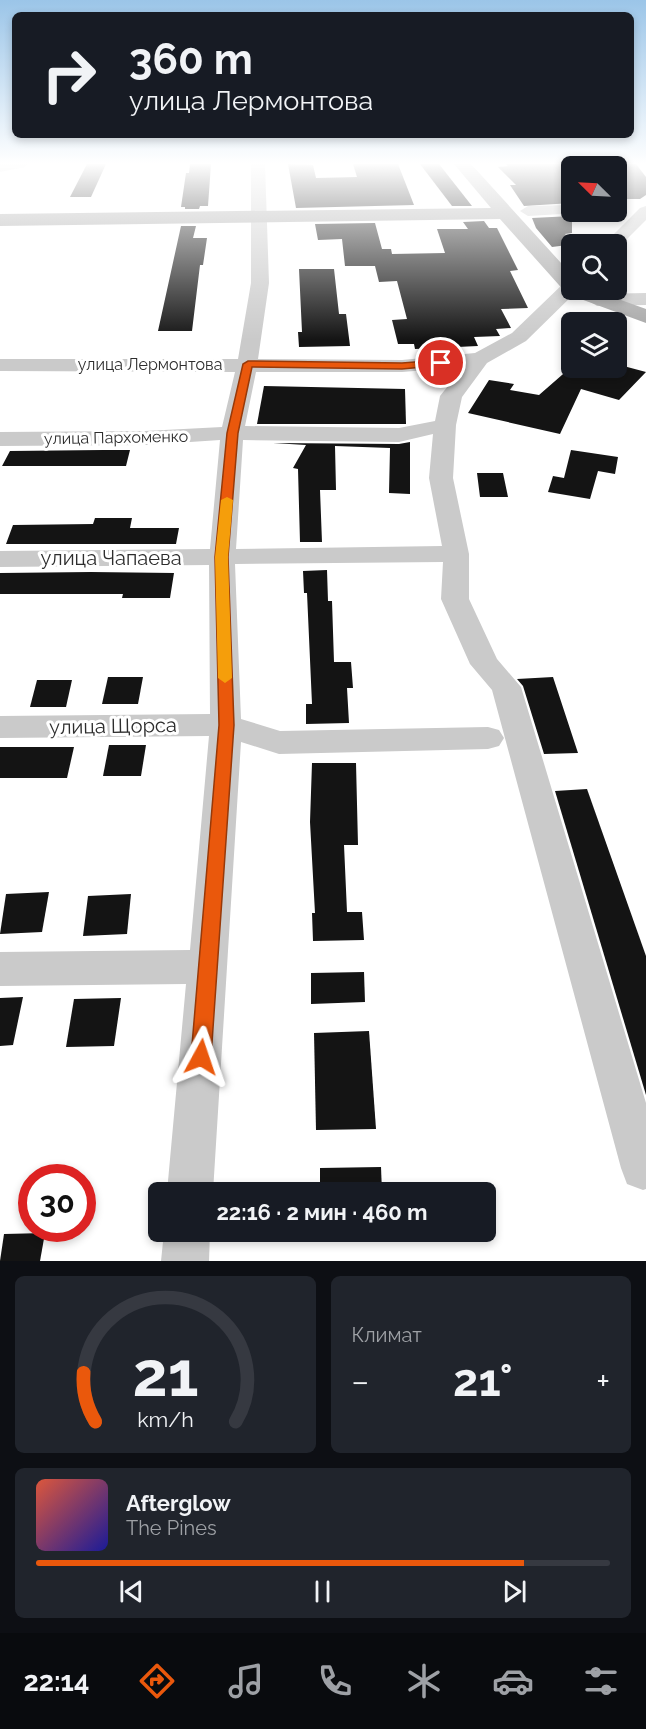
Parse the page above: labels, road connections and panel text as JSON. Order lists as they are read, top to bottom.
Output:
{
  "streets": {
    "street": [
      "улица Лермонтова",
      "улица Пархоменко",
      "улица Чапаева",
      "улица Щорса"
    ]
  },
  "north": "top left",
  "page": {
    "turn": ["360 m", "улица Лермонтова"],
    "limit": "30",
    "trip": "22:16 · 2 мин · 460 m",
    "tile": "Климат",
    "heat": ["−", "21°", "+"],
    "song": ["Afterglow", "The Pines"],
    "tabs": "22:14",
    "gauge": ["21", "km/h"]
  }
}
